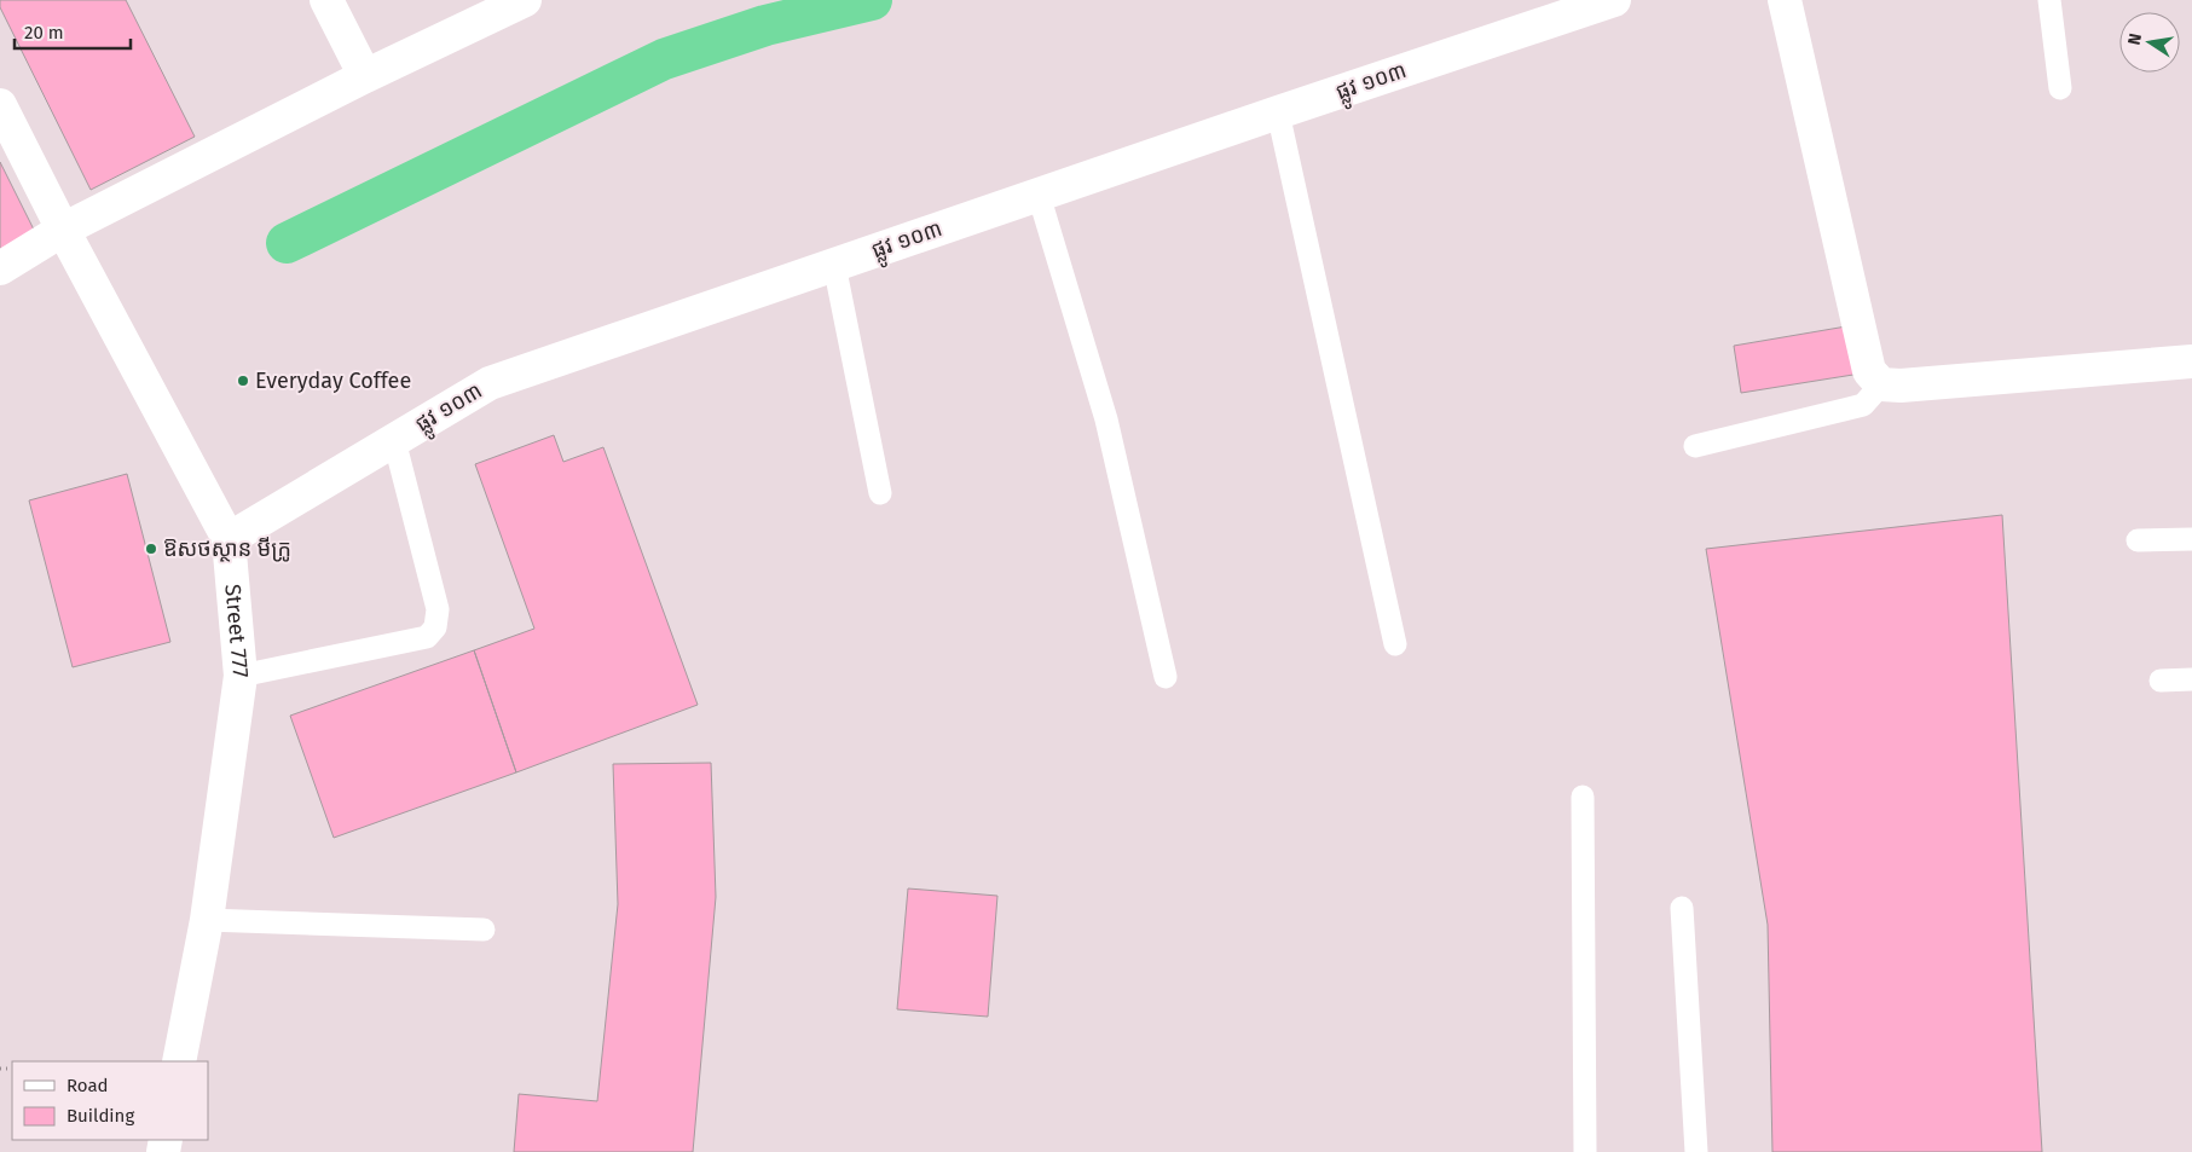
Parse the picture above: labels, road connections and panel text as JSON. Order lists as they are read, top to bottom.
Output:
{
  "streets": {
    "street": ["ផ្លូវ ១០៣", "Street 777"]
  },
  "crossings": [
    ["ផ្លូវ ១០៣", "Street 777"]
  ],
  "places": ["Everyday Coffee", "ឱសថស្ថាន មីក្រូ"],
  "legend": ["Road", "Building"],
  "scale_bar": "20 m",
  "north": "left"
}
